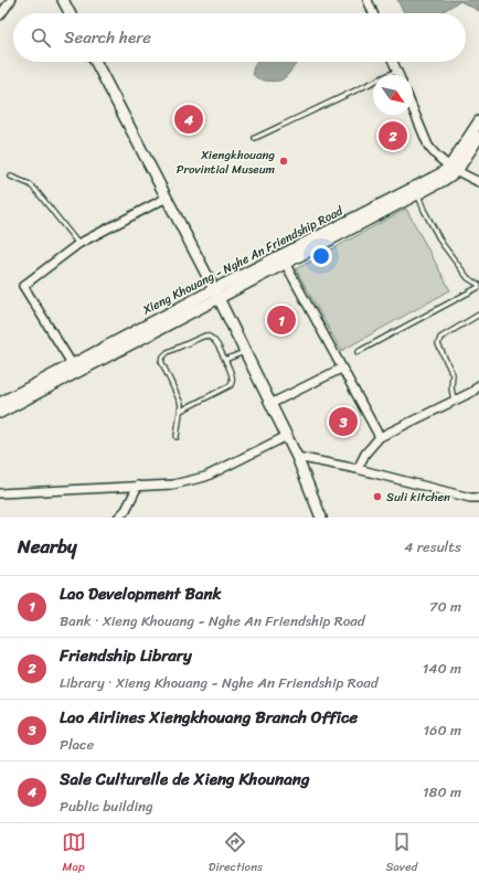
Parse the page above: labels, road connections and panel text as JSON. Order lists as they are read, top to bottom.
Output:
{
  "streets": {
    "street": ["Xieng Khouang - Nghe An Friendship Road"]
  },
  "places": ["Xiengkhouang Provintial Museum", "Suli kitchen"],
  "north": "bottom right",
  "page": {
    "search": "Search here",
    "pins": [
      "4",
      "2",
      "1",
      "3"
    ],
    "heading": ["Nearby", "4 results"],
    "list": [
      {
        "mark": "1",
        "name": "Lao Development Bank",
        "note": "Bank · Xieng Khouang - Nghe An Friendship Road",
        "value": "70 m"
      },
      {
        "mark": "2",
        "name": "Friendship Library",
        "note": "Library · Xieng Khouang - Nghe An Friendship Road",
        "value": "140 m"
      },
      {
        "mark": "3",
        "name": "Lao Airlines Xiengkhouang Branch Office",
        "note": "Place",
        "value": "160 m"
      },
      {
        "mark": "4",
        "name": "Sale Culturelle de Xieng Khounang",
        "note": "Public building",
        "value": "180 m"
      }
    ],
    "nav": ["Map", "Directions", "Saved"]
  }
}
